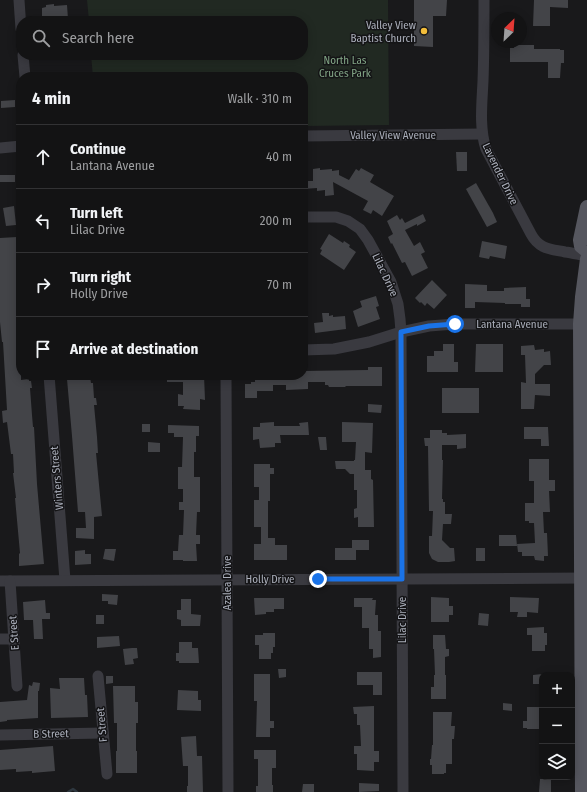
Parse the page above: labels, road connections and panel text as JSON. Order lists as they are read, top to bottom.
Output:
{
  "streets": {
    "street": [
      "Valley View Avenue",
      "Lavender Drive",
      "Lilac Drive",
      "Lantana Avenue",
      "Winters Street",
      "Holly Drive",
      "Azalea Drive",
      "E Street",
      "F Street",
      "B Street"
    ]
  },
  "crossings": [
    ["Valley View Avenue", "Lavender Drive"],
    ["Lilac Drive", "Lantana Avenue"],
    ["Lilac Drive", "Holly Drive"],
    ["Winters Street", "Holly Drive"],
    ["Holly Drive", "Azalea Drive"],
    ["Holly Drive", "E Street"],
    ["F Street", "B Street"]
  ],
  "parks": ["North Las Cruces Park"],
  "places": ["Valley View Baptist Church"],
  "north": "top right",
  "page": {
    "search": "Search here",
    "heading": ["4 min", "Walk · 310 m"],
    "list": [
      ["Continue", "Lantana Avenue", "40 m"],
      ["Turn left", "Lilac Drive", "200 m"],
      ["Turn right", "Holly Drive", "70 m"],
      "Arrive at destination"
    ],
    "map_buttons": ["+", "−"]
  }
}
